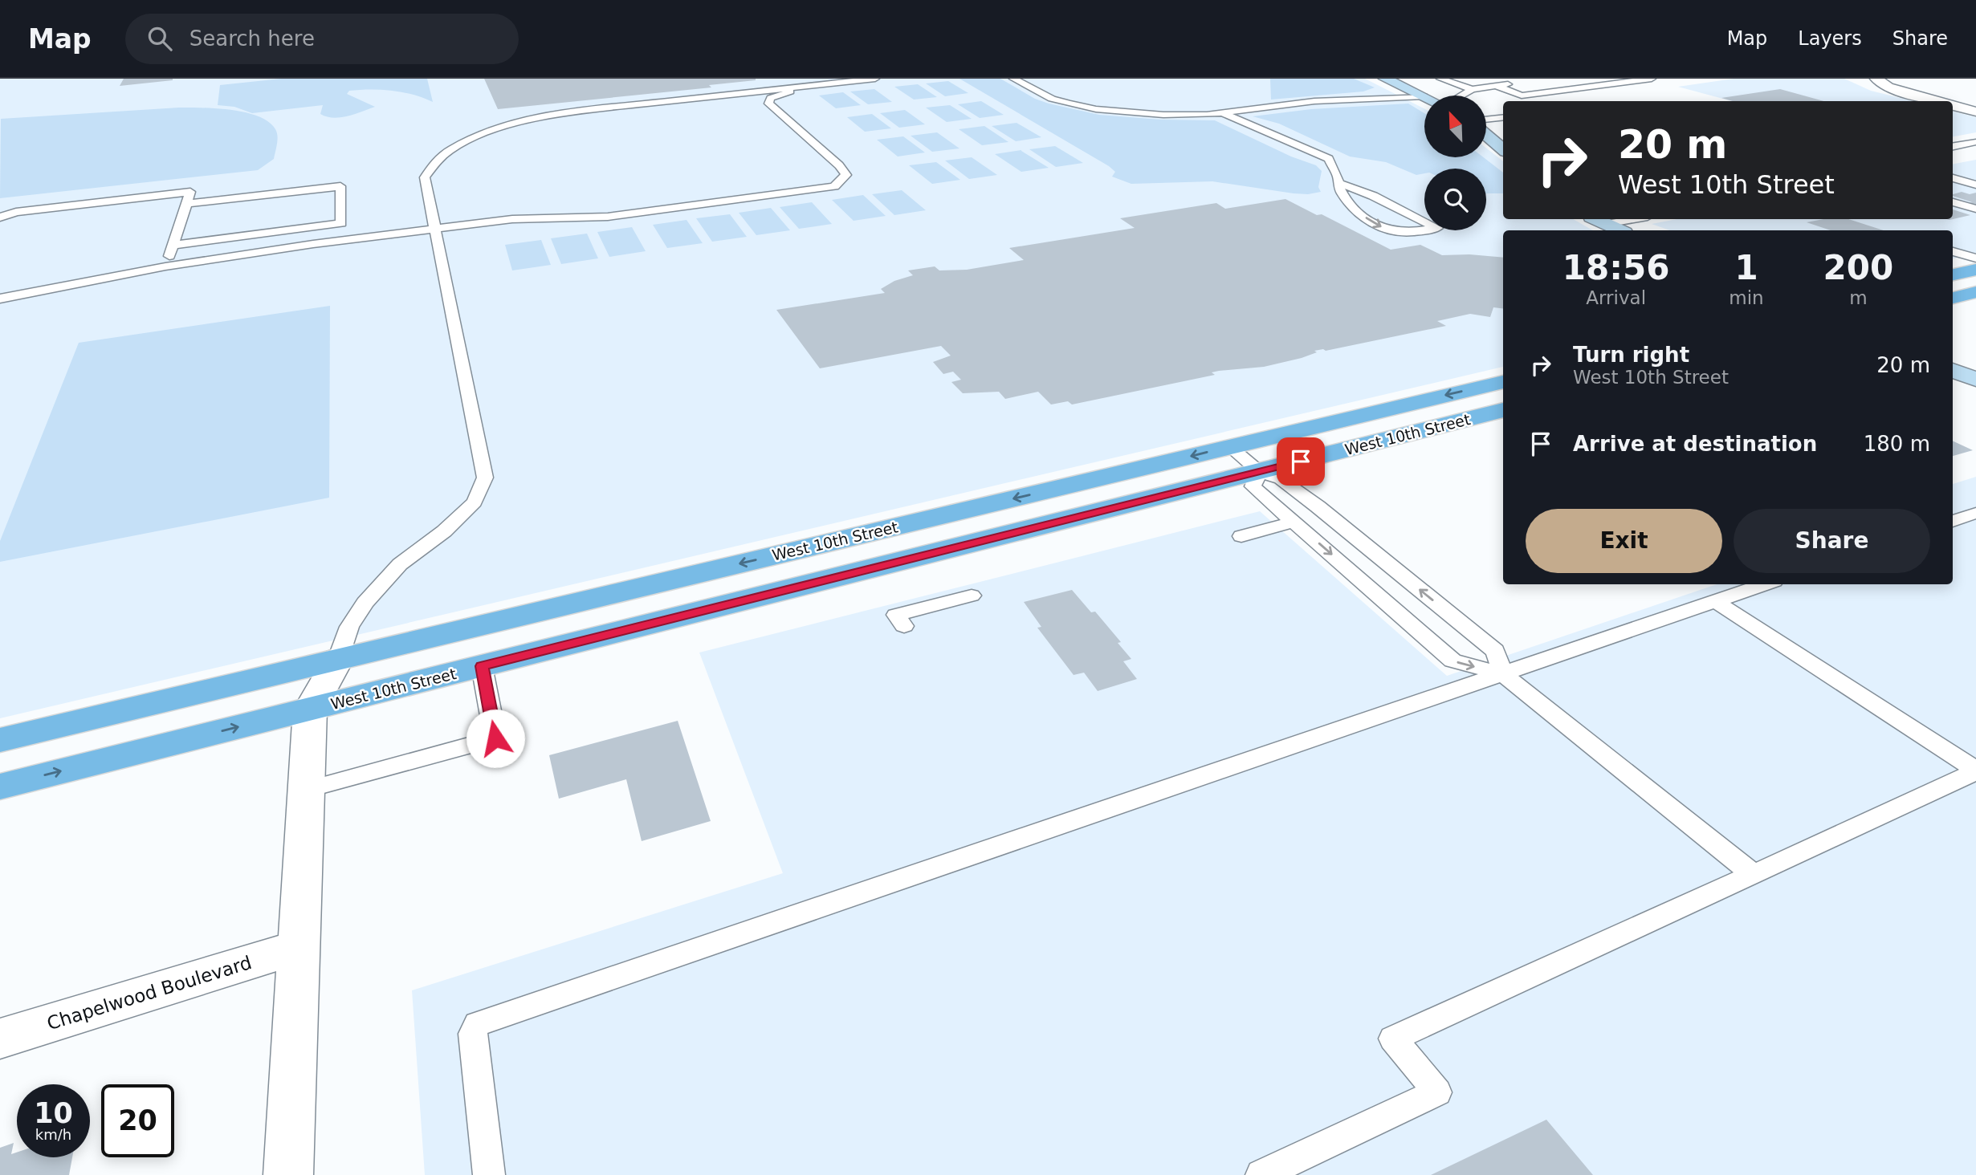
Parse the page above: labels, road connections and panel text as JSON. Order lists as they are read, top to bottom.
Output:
{
  "streets": {
    "main road": ["West 10th Street"],
    "street": ["Chapelwood Boulevard"]
  },
  "north": "top left",
  "page": {
    "header": "Map",
    "search": "Search here",
    "nav": ["Map", "Layers", "Share"],
    "turn": ["20 m", "West 10th Street"],
    "eta": [
      "18:56",
      "Arrival",
      "1",
      "min",
      "200",
      "m"
    ],
    "list": [
      {
        "name": "Turn right",
        "note": "West 10th Street",
        "value": "20 m"
      },
      {
        "name": "Arrive at destination",
        "value": "180 m"
      }
    ],
    "buttons": ["Exit", "Share"],
    "speed": "10 km/h",
    "limit": "20"
  }
}
